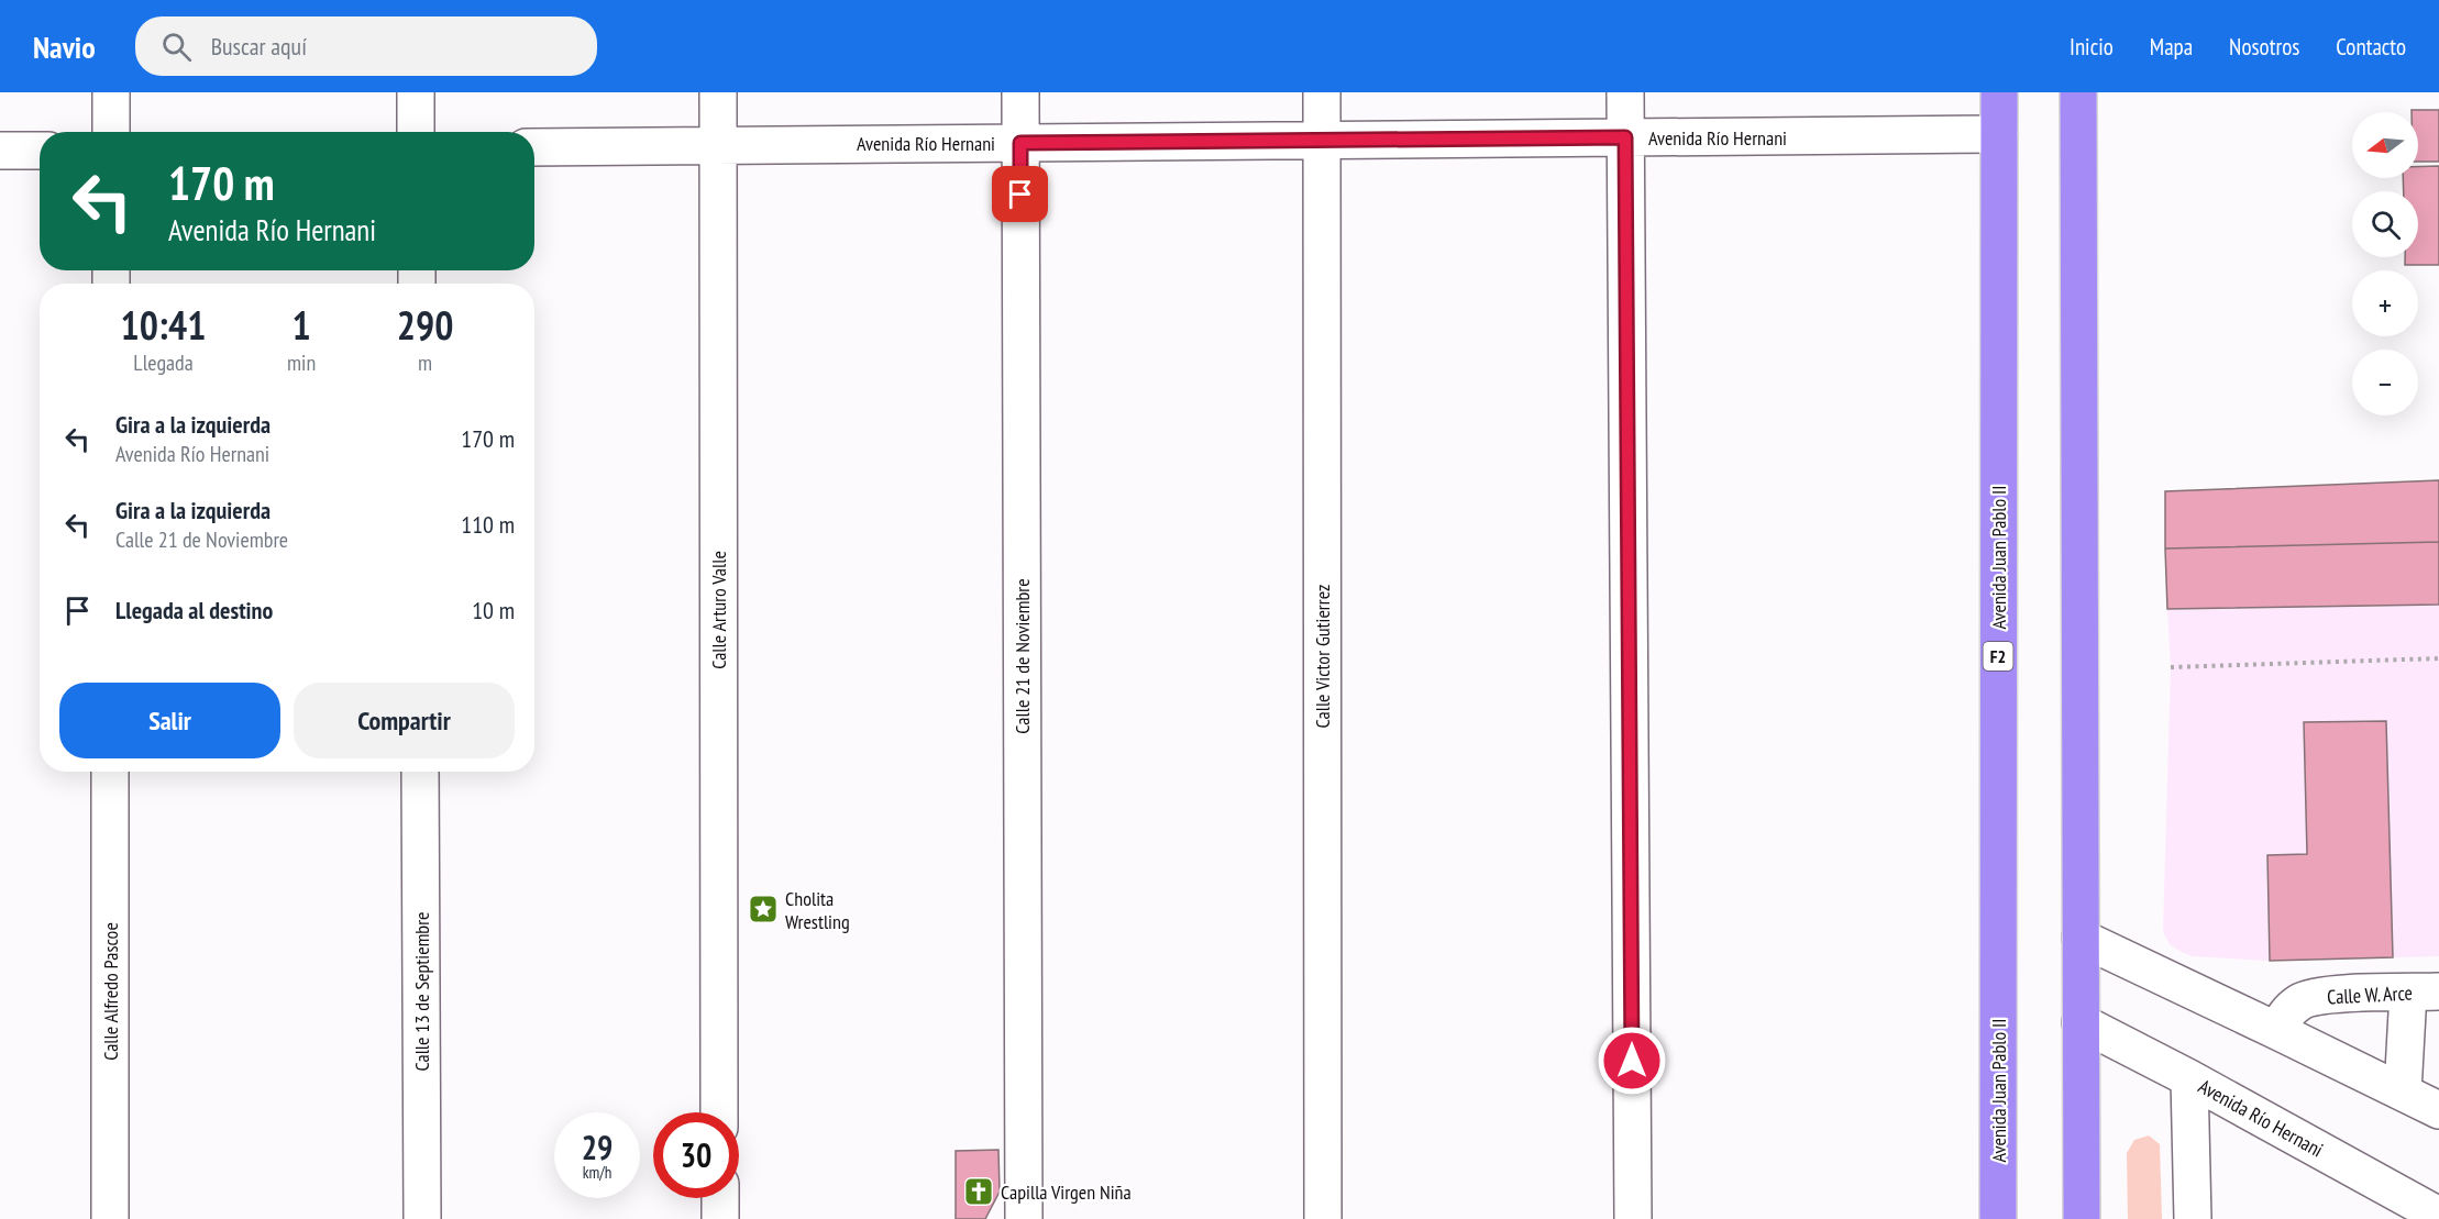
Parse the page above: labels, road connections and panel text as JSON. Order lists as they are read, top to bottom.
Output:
{
  "streets": {
    "highway": ["Avenida Juan Pablo II", "F2"],
    "street": [
      "Avenida Río Hernani",
      "Calle Arturo Valle",
      "Calle 21 de Noviembre",
      "Calle Victor Gutierrez",
      "Calle Alfredo Pascoe",
      "Calle 13 de Septiembre",
      "Calle W. Arce"
    ]
  },
  "crossings": [
    ["Avenida Río Hernani", "Avenida Juan Pablo II"],
    ["Avenida Río Hernani", "Calle Arturo Valle"],
    ["Avenida Río Hernani", "Calle 21 de Noviembre"],
    ["Avenida Río Hernani", "Calle Victor Gutierrez"]
  ],
  "places": {
    "place": ["Cholita Wrestling"],
    "church": ["Capilla Virgen Niña"]
  },
  "north": "left",
  "page": {
    "header": "Navio",
    "search": "Buscar aquí",
    "nav": [
      "Inicio",
      "Mapa",
      "Nosotros",
      "Contacto"
    ],
    "map_buttons": ["+", "−"],
    "turn": ["170 m", "Avenida Río Hernani"],
    "eta": [
      "10:41",
      "Llegada",
      "1",
      "min",
      "290",
      "m"
    ],
    "list": [
      {
        "name": "Gira a la izquierda",
        "note": "Avenida Río Hernani",
        "value": "170 m"
      },
      {
        "name": "Gira a la izquierda",
        "note": "Calle 21 de Noviembre",
        "value": "110 m"
      },
      {
        "name": "Llegada al destino",
        "value": "10 m"
      }
    ],
    "buttons": ["Salir", "Compartir"],
    "speed": "29 km/h",
    "limit": "30"
  }
}
